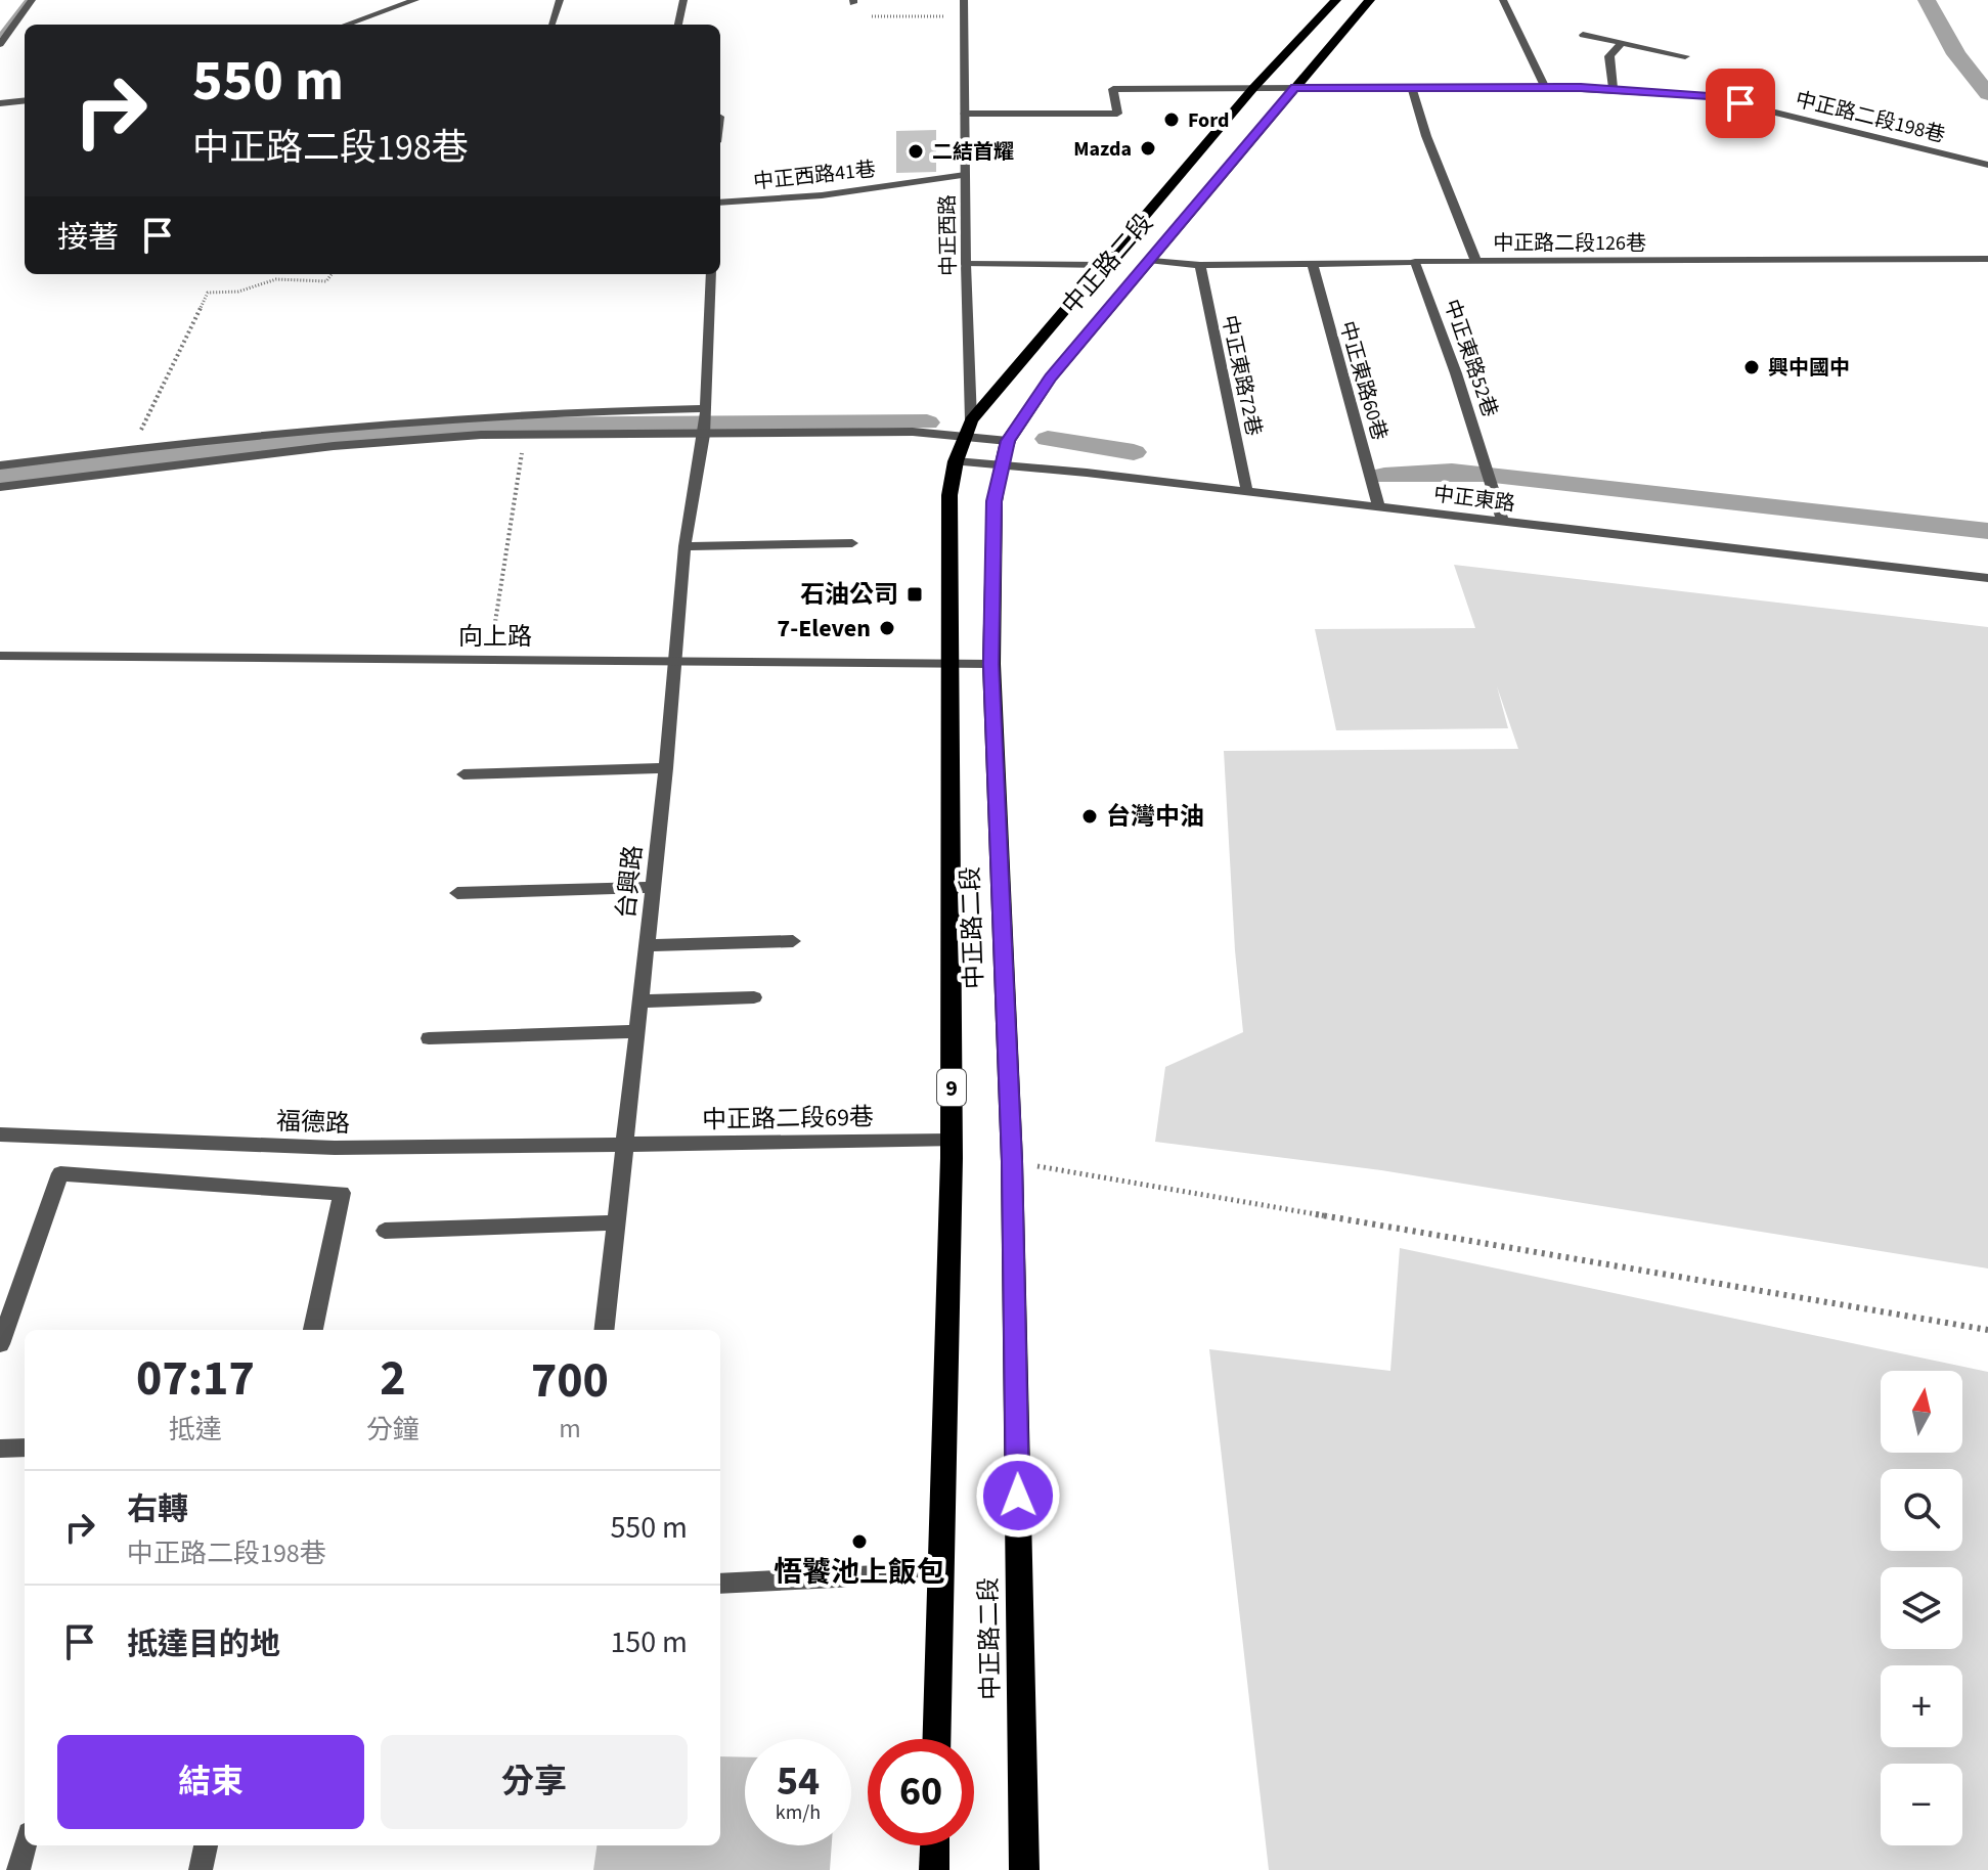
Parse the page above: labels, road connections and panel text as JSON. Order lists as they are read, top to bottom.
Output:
{
  "streets": {
    "main road": ["中正路二段", "9"],
    "street": [
      "中正路二段198巷",
      "中正西路41巷",
      "中正西路",
      "中正路二段126巷",
      "中正東路52巷",
      "中正東路72巷",
      "中正東路60巷",
      "中正東路",
      "向上路",
      "台興路",
      "中正路二段69巷",
      "福德路"
    ]
  },
  "crossings": [
    ["中正路二段198巷", "中正西路"],
    ["中正路二段198巷", "中正路二段"],
    ["中正路二段198巷", "9"],
    ["中正西路41巷", "中正西路"],
    ["中正西路", "中正路二段"],
    ["中正路二段126巷", "中正路二段"],
    ["中正路二段126巷", "中正東路52巷"],
    ["中正路二段126巷", "中正東路72巷"],
    ["中正路二段126巷", "中正東路60巷"],
    ["中正路二段", "中正東路"],
    ["中正路二段", "向上路"],
    ["中正路二段", "9"],
    ["中正路二段", "中正路二段69巷"],
    ["中正東路52巷", "中正東路"],
    ["中正東路72巷", "中正東路"],
    ["中正東路60巷", "中正東路"],
    ["向上路", "台興路"],
    ["台興路", "中正路二段69巷"],
    ["台興路", "福德路"],
    ["中正路二段69巷", "福德路"]
  ],
  "places": {
    "other": [
      "Ford",
      "Mazda",
      "二結首耀",
      "興中國中",
      "7-Eleven",
      "台灣中油",
      "悟饕池上飯包"
    ],
    "transit": ["石油公司"]
  },
  "north": "top",
  "page": {
    "turn": ["550 m", "中正路二段198巷"],
    "then": "接著",
    "eta": [
      "07:17",
      "抵達",
      "2",
      "分鐘",
      "700",
      "m"
    ],
    "map_buttons": ["+", "−"],
    "list": [
      {
        "name": "右轉",
        "note": "中正路二段198巷",
        "value": "550 m"
      },
      {
        "name": "抵達目的地",
        "value": "150 m"
      }
    ],
    "buttons": ["結束", "分享"],
    "speed": "54 km/h",
    "limit": "60"
  }
}
